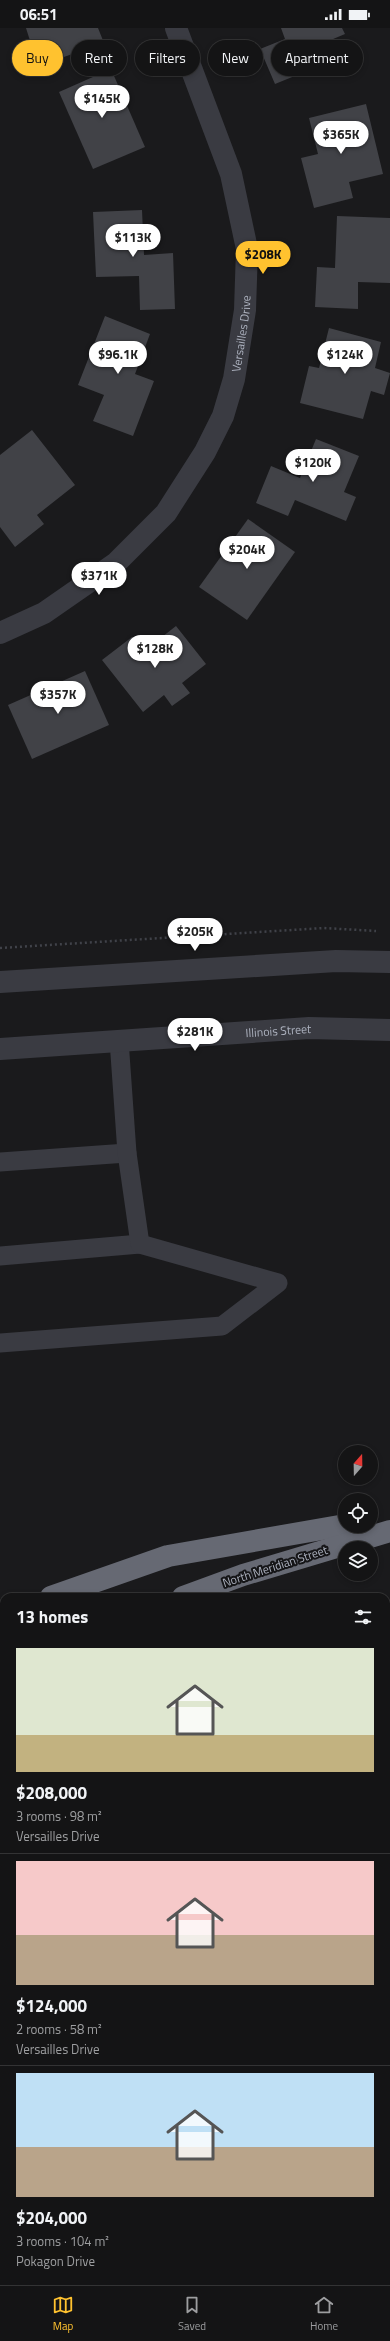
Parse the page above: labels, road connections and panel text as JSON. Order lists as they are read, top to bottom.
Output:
{
  "streets": {
    "highway": ["North Meridian Street"],
    "street": ["Versailles Drive", "Illinois Street"]
  },
  "north": "top",
  "page": {
    "status": "06:51",
    "chip": [
      "Buy",
      "Rent",
      "Filters",
      "New",
      "Apartment"
    ],
    "price": [
      "$145K",
      "$365K",
      "$113K",
      "$208K",
      "$96.1K",
      "$124K",
      "$120K",
      "$204K",
      "$371K",
      "$128K",
      "$357K",
      "$205K",
      "$281K"
    ],
    "heading": "13 homes",
    "list": [
      {
        "name": "$208,000",
        "note": "3 rooms · 98 m² · Versailles Drive"
      },
      {
        "name": "$124,000",
        "note": "2 rooms · 58 m² · Versailles Drive"
      },
      {
        "name": "$204,000",
        "note": "3 rooms · 104 m² · Pokagon Drive"
      }
    ],
    "tabs": ["Map", "Saved", "Home"]
  }
}
